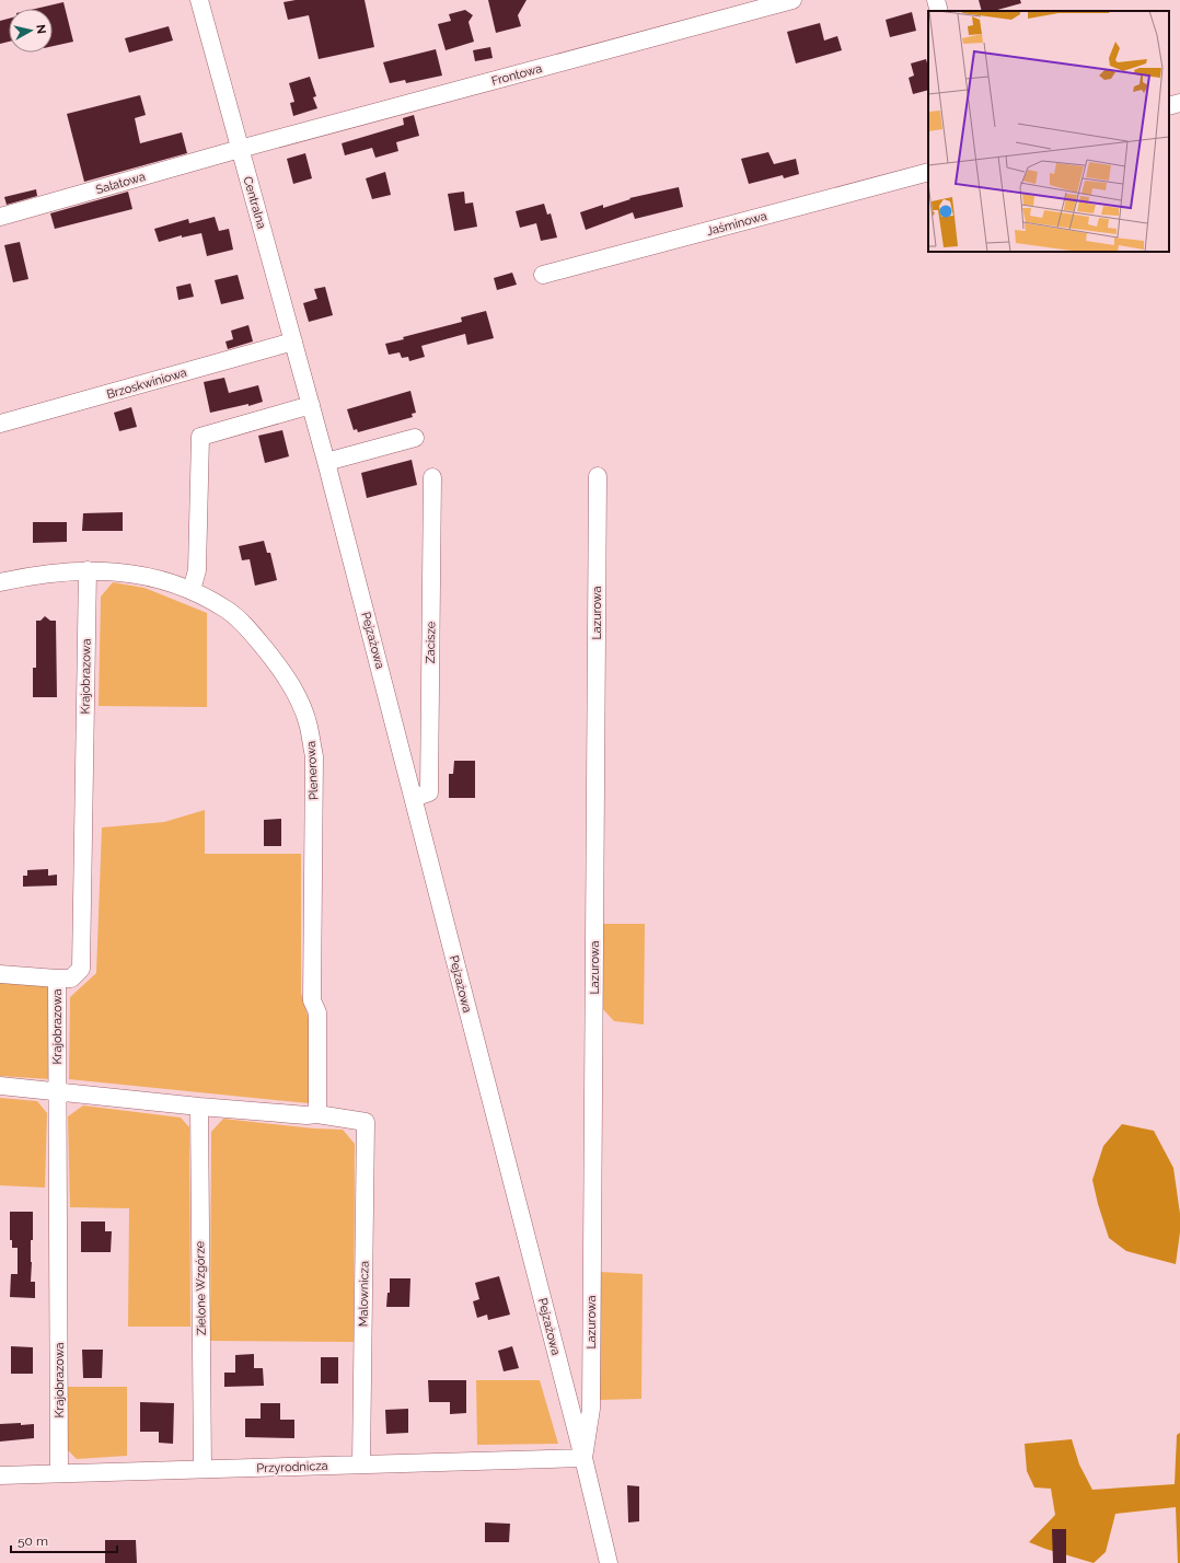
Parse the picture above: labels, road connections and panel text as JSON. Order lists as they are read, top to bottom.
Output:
{
  "streets": {
    "street": [
      "Frontowa",
      "Sałatowa",
      "Centralna",
      "Jaśminowa",
      "Brzoskwiniowa",
      "Lazurowa",
      "Pejzażowa",
      "Zacisze",
      "Krajobrazowa",
      "Plenerowa",
      "Zielone Wzgórze",
      "Malownicza",
      "Przyrodnicza"
    ]
  },
  "crossings": [
    ["Frontowa", "Sałatowa"],
    ["Frontowa", "Centralna"],
    ["Sałatowa", "Centralna"],
    ["Centralna", "Brzoskwiniowa"],
    ["Centralna", "Pejzażowa"],
    ["Lazurowa", "Pejzażowa"],
    ["Lazurowa", "Przyrodnicza"],
    ["Pejzażowa", "Zacisze"],
    ["Pejzażowa", "Przyrodnicza"],
    ["Krajobrazowa", "Plenerowa"],
    ["Krajobrazowa", "Przyrodnicza"],
    ["Plenerowa", "Malownicza"],
    ["Zielone Wzgórze", "Przyrodnicza"],
    ["Malownicza", "Przyrodnicza"]
  ],
  "scale_bar": "50 m",
  "north": "right"
}
